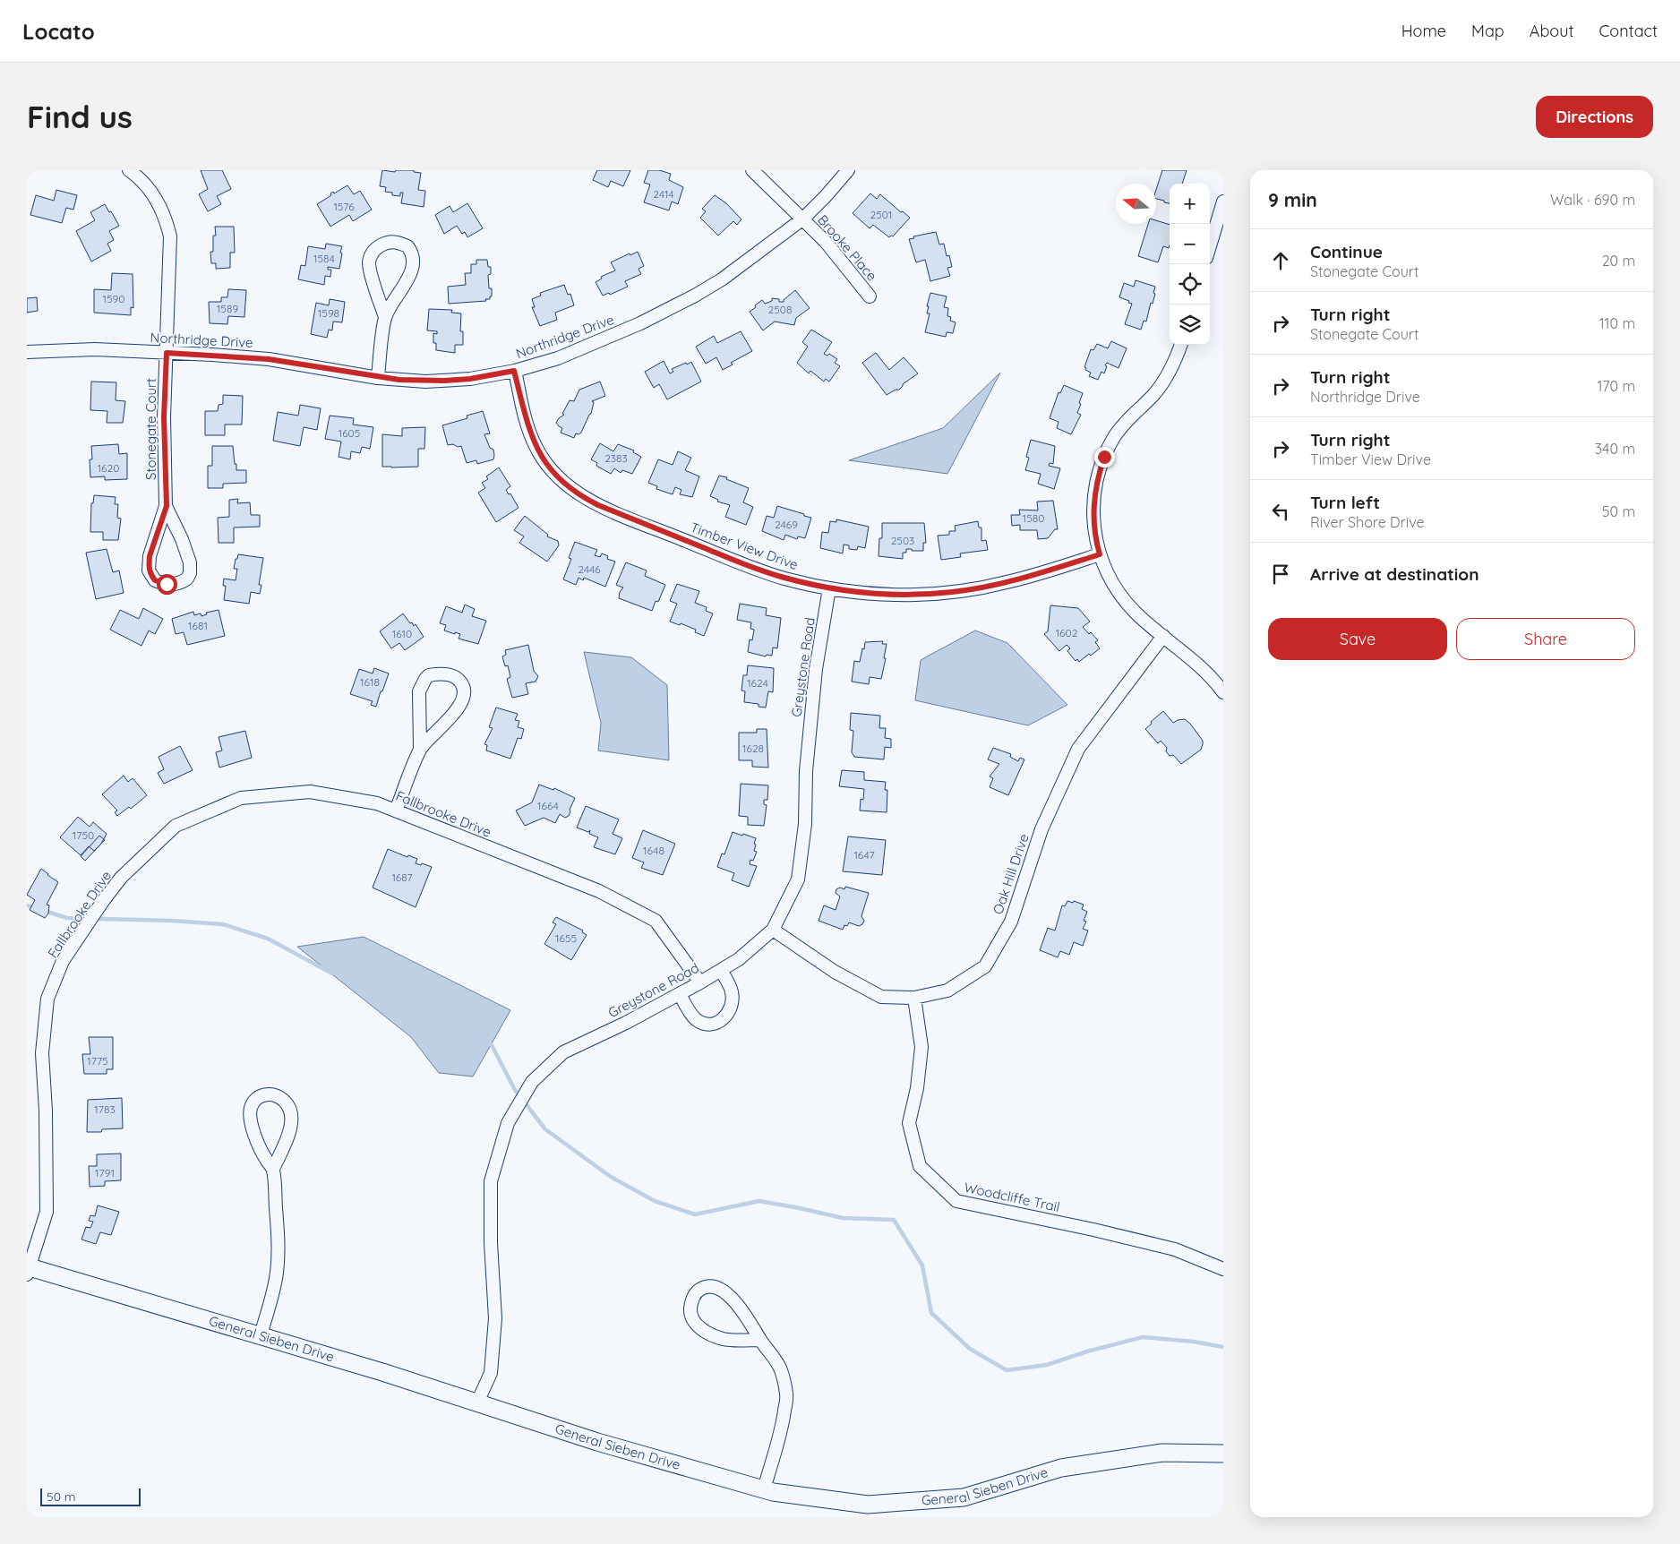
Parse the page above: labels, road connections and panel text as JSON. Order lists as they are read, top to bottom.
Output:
{
  "streets": {
    "street": [
      "Brooke Place",
      "Northridge Drive",
      "Stonegate Court",
      "Timber View Drive",
      "Greystone Road",
      "Fallbrooke Drive",
      "Oak Hill Drive",
      "Woodcliffe Trail",
      "General Sieben Drive"
    ]
  },
  "crossings": [
    ["Brooke Place", "Northridge Drive"],
    ["Northridge Drive", "Stonegate Court"],
    ["Northridge Drive", "Timber View Drive"],
    ["Timber View Drive", "Greystone Road"],
    ["Greystone Road", "Fallbrooke Drive"],
    ["Greystone Road", "Oak Hill Drive"],
    ["Greystone Road", "General Sieben Drive"],
    ["Fallbrooke Drive", "General Sieben Drive"],
    ["Oak Hill Drive", "Woodcliffe Trail"]
  ],
  "house_numbers": [
    "2414",
    "1576",
    "2501",
    "1584",
    "1590",
    "1589",
    "2508",
    "1598",
    "1605",
    "2383",
    "1620",
    "1580",
    "2469",
    "2503",
    "2446",
    "1681",
    "1602",
    "1610",
    "1618",
    "1624",
    "1628",
    "1664",
    "1750",
    "1648",
    "1647",
    "1687",
    "1655",
    "1775",
    "1783",
    "1791"
  ],
  "scale_bar": "50 m",
  "north": "left",
  "page": {
    "header": "Locato",
    "nav": [
      "Home",
      "Map",
      "About",
      "Contact"
    ],
    "buttons": [
      "Directions",
      ["Save", "Share"]
    ],
    "title": "Find us",
    "heading": ["9 min", "Walk · 690 m"],
    "map_buttons": ["+", "−"],
    "list": [
      ["Continue", "Stonegate Court", "20 m"],
      ["Turn right", "Stonegate Court", "110 m"],
      ["Turn right", "Northridge Drive", "170 m"],
      ["Turn right", "Timber View Drive", "340 m"],
      ["Turn left", "River Shore Drive", "50 m"],
      "Arrive at destination"
    ],
    "scale": "50 m"
  }
}
